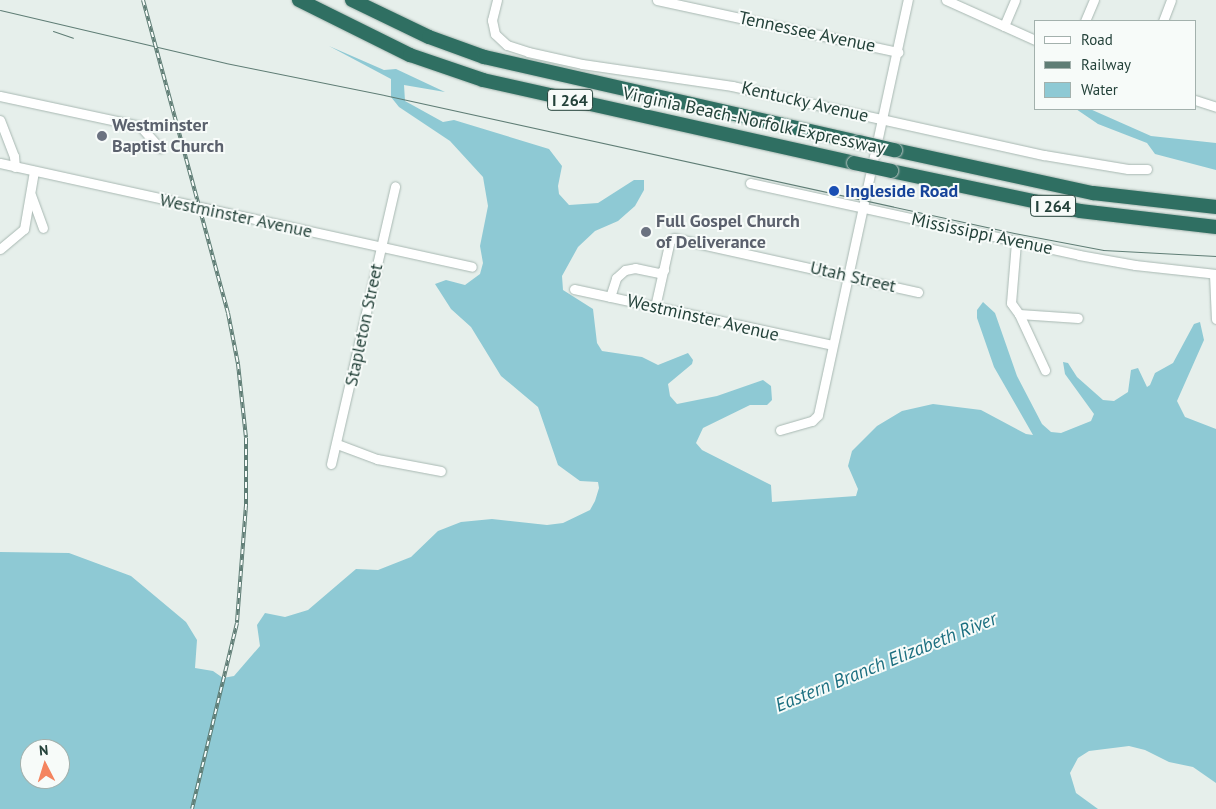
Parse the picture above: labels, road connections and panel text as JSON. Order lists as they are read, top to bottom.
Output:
{
  "streets": {
    "highway": ["I 264", "Virginia Beach-Norfolk Expressway"],
    "street": [
      "Tennessee Avenue",
      "Kentucky Avenue",
      "Westminster Avenue",
      "Mississippi Avenue",
      "Utah Street",
      "Stapleton Street"
    ]
  },
  "crossings": [
    ["Westminster Avenue", "Stapleton Street"]
  ],
  "water": ["Eastern Branch Elizabeth River"],
  "places": ["Westminster Baptist Church", "Ingleside Road", "Full Gospel Church of Deliverance"],
  "legend": ["Road", "Railway", "Water"],
  "north": "top"
}
